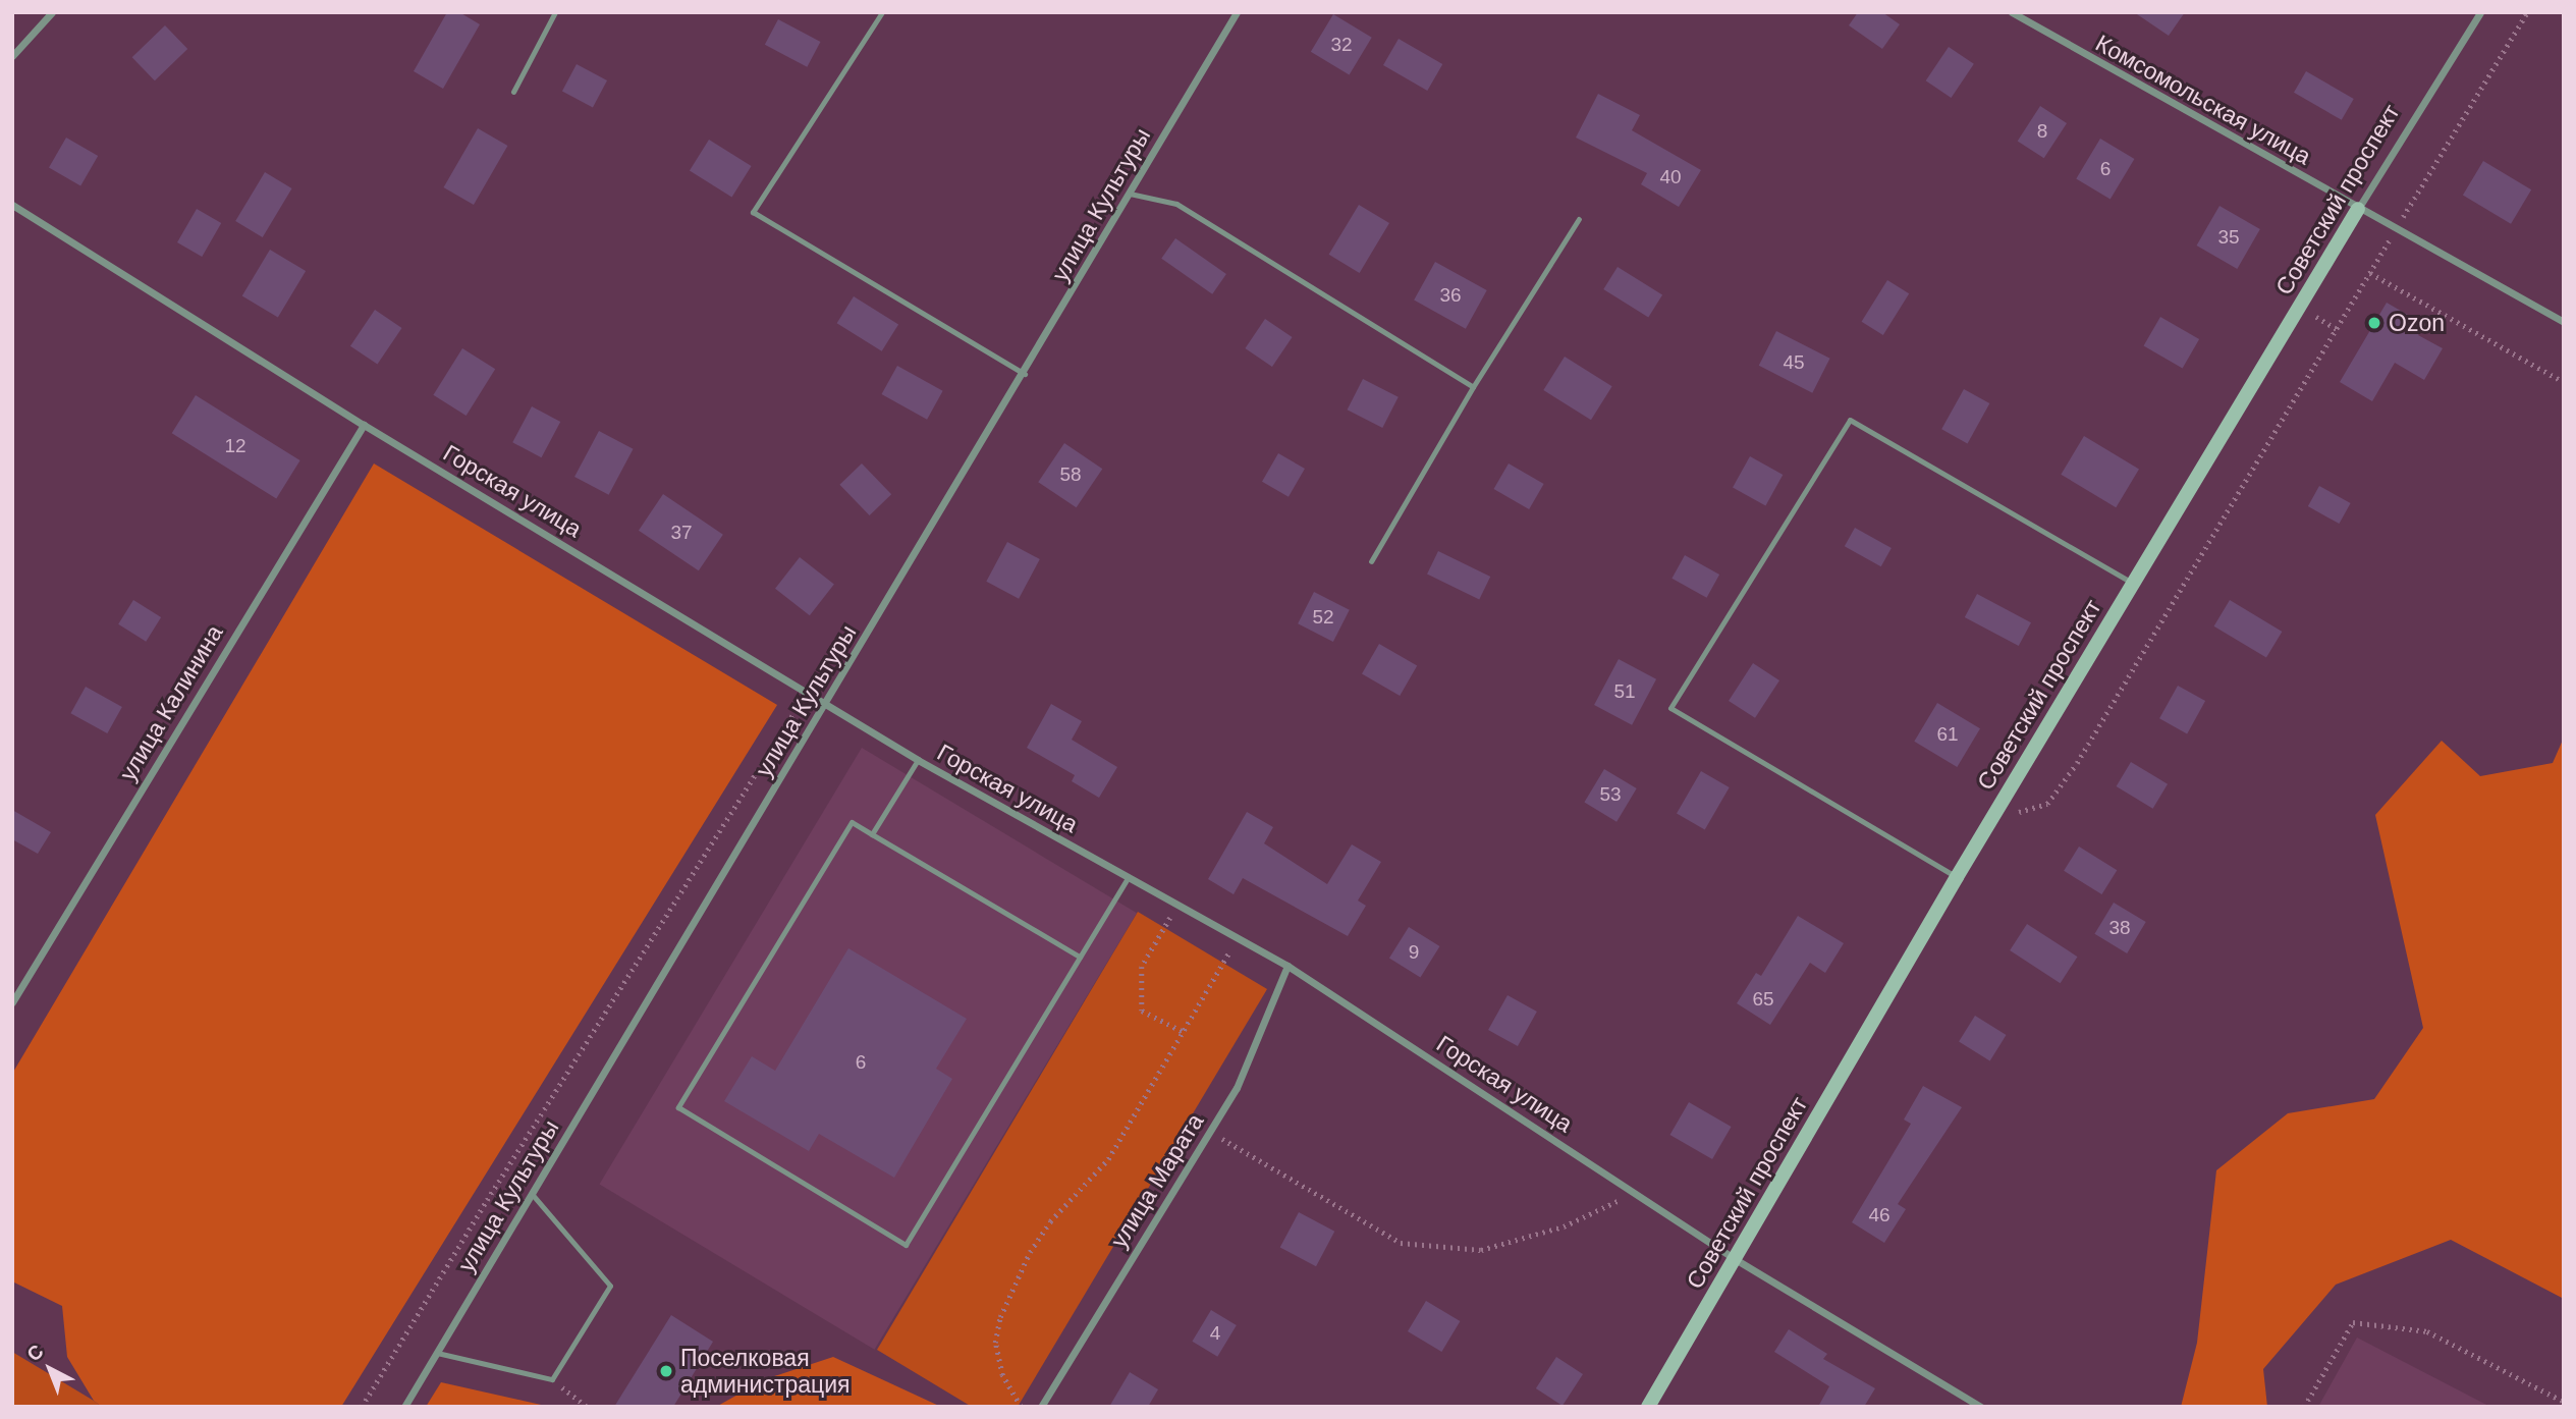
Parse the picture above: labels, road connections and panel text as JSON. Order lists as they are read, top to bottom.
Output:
{
  "streets": {
    "street": [
      "Комсомольская улица",
      "Советский проспект",
      "улица Культуры",
      "Горская улица",
      "улица Калинина",
      "улица Марата"
    ]
  },
  "crossings": [
    ["Комсомольская улица", "Советский проспект"],
    ["Советский проспект", "Горская улица"],
    ["улица Культуры", "Горская улица"],
    ["Горская улица", "улица Калинина"],
    ["Горская улица", "улица Марата"]
  ],
  "places": ["Ozon", "Поселковая администрация"],
  "house_numbers": [
    "32",
    "8",
    "6",
    "40",
    "35",
    "36",
    "45",
    "12",
    "58",
    "37",
    "52",
    "51",
    "61",
    "53",
    "38",
    "9",
    "65",
    "6",
    "46",
    "4"
  ],
  "north": "top left"
}
